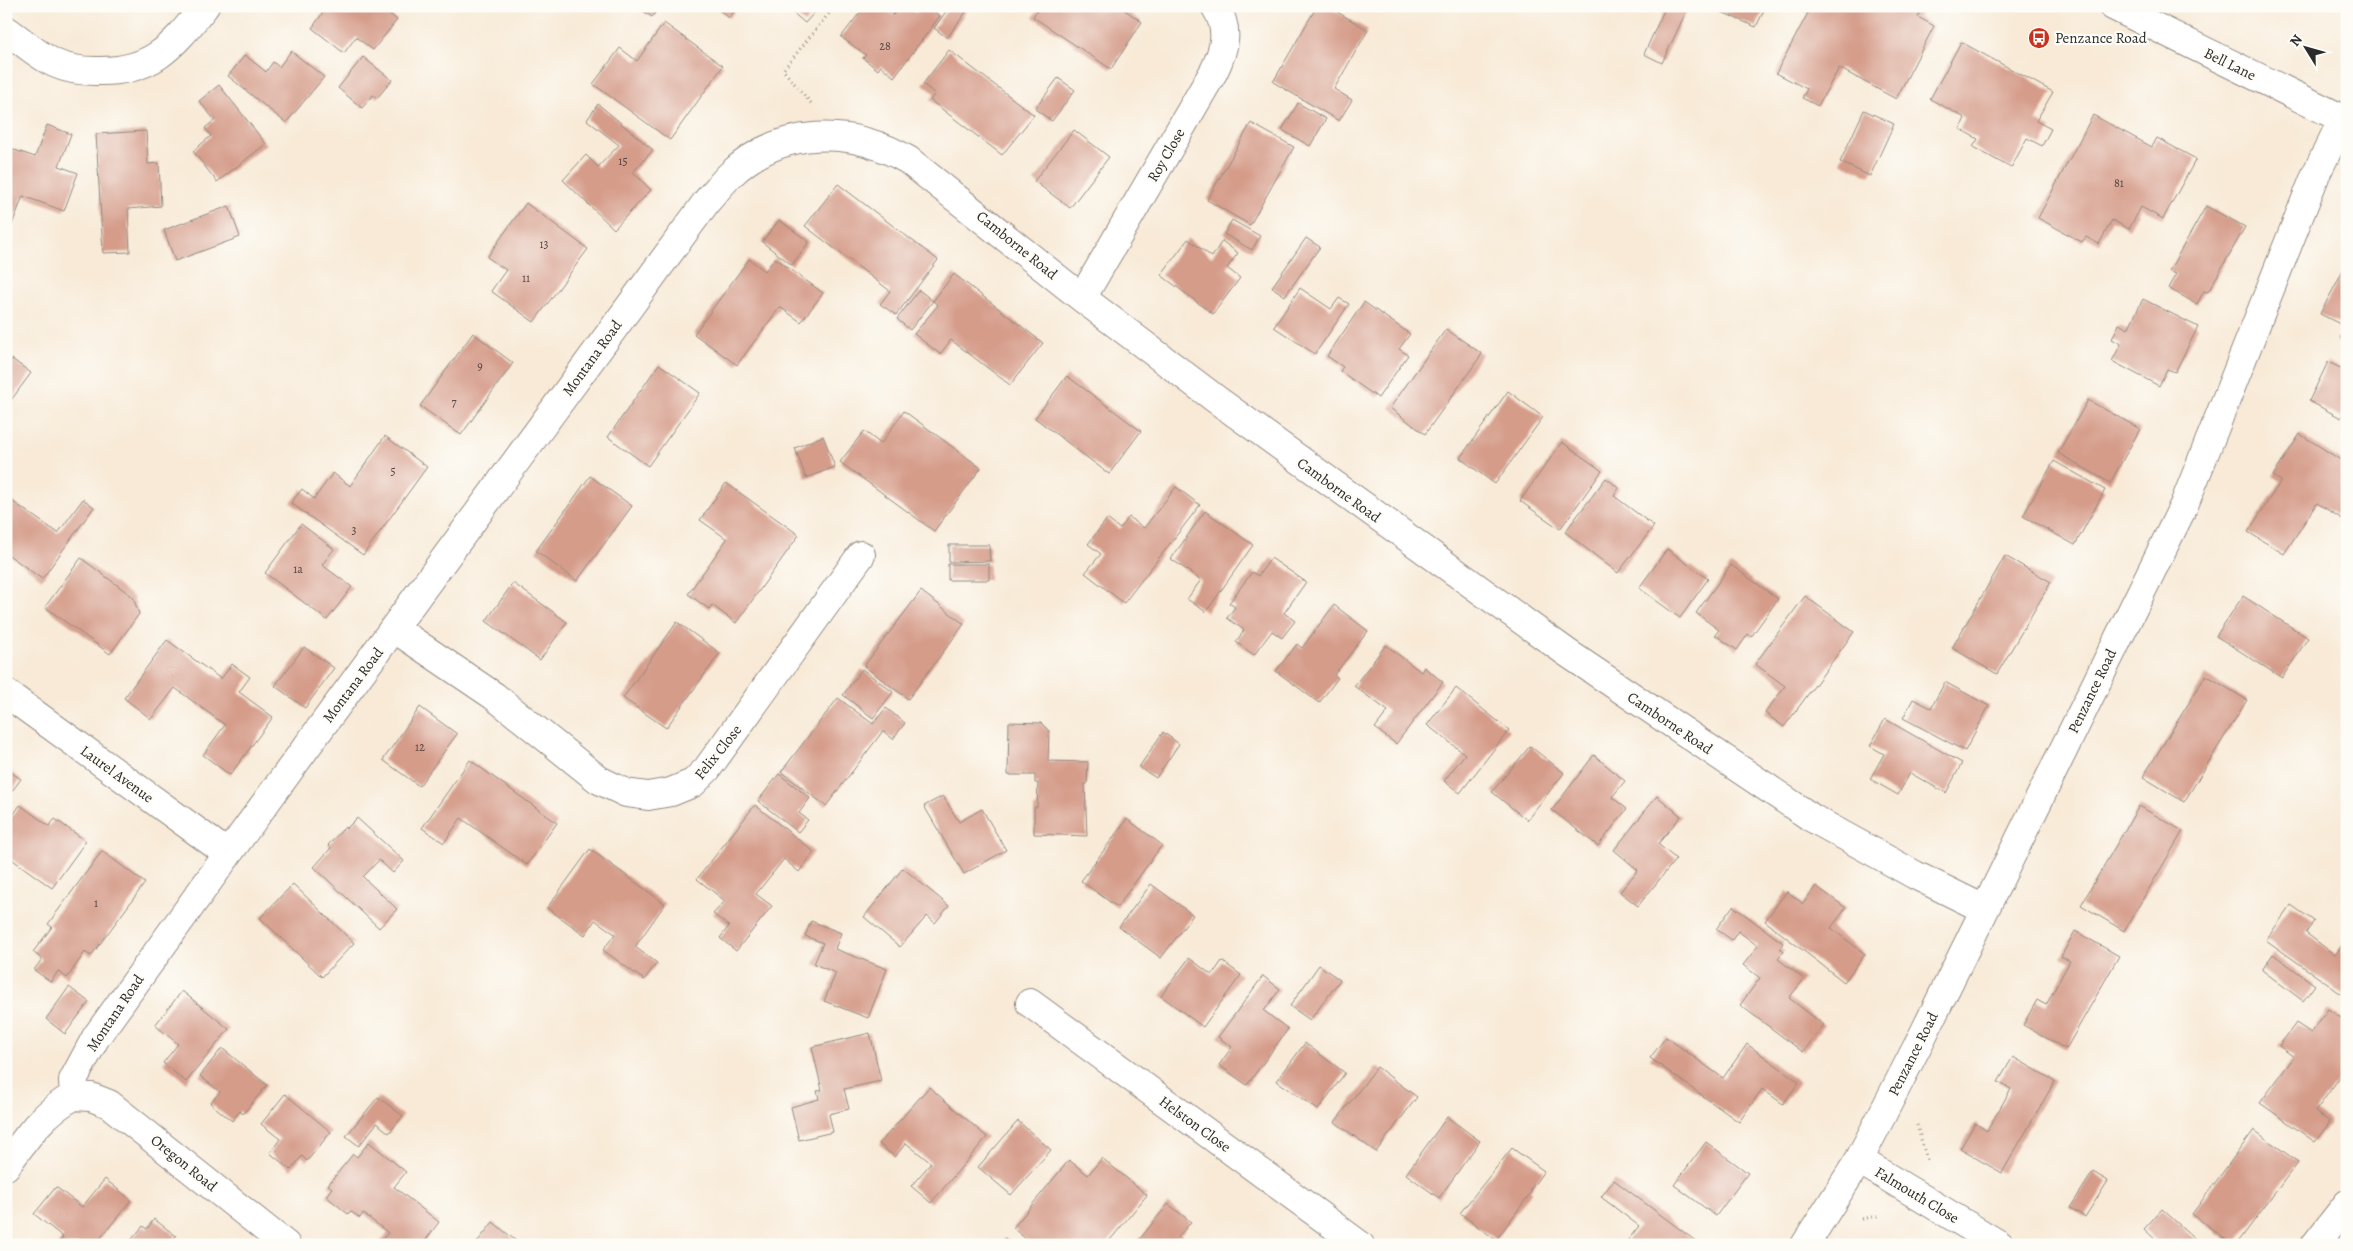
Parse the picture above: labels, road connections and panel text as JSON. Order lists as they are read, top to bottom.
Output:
{
  "streets": {
    "street": [
      "Bell Lane",
      "Roy Close",
      "Camborne Road",
      "Montana Road",
      "Penzance Road",
      "Felix Close",
      "Laurel Avenue",
      "Helston Close",
      "Oregon Road",
      "Falmouth Close"
    ]
  },
  "crossings": [
    ["Bell Lane", "Penzance Road"],
    ["Roy Close", "Camborne Road"],
    ["Camborne Road", "Montana Road"],
    ["Camborne Road", "Penzance Road"],
    ["Montana Road", "Felix Close"],
    ["Montana Road", "Laurel Avenue"],
    ["Montana Road", "Oregon Road"],
    ["Penzance Road", "Falmouth Close"]
  ],
  "places": {
    "bus stop": ["Penzance Road"]
  },
  "house_numbers": [
    "28",
    "15",
    "81",
    "13",
    "11",
    "9",
    "7",
    "5",
    "3",
    "1a",
    "12",
    "1"
  ],
  "north": "top left"
}
